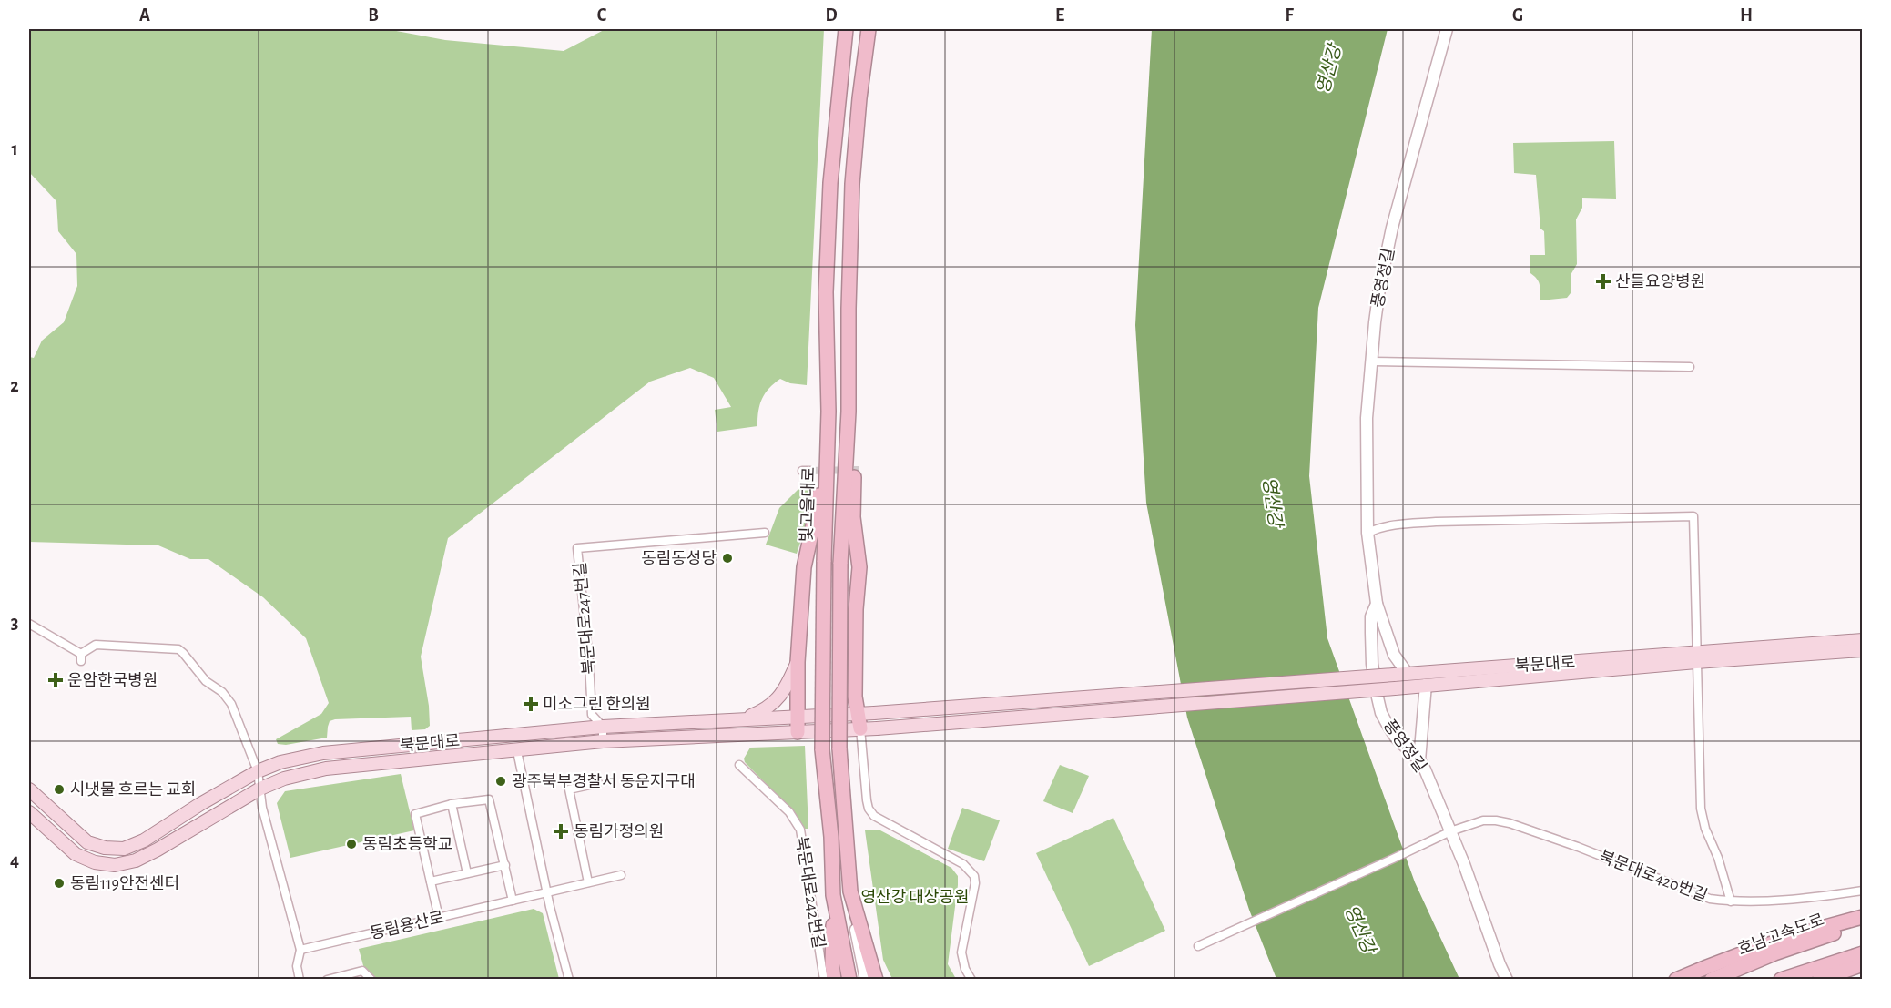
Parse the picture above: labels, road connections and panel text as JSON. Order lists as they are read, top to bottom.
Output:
{
  "streets": {
    "highway": ["빛고을대로", "호남고속도로"],
    "main road": ["북문대로"],
    "street": [
      "풍영정길",
      "북문대로247번길",
      "북문대로420번길",
      "북문대로242번길",
      "동림용산로"
    ]
  },
  "crossings": [
    ["풍영정길", "북문대로420번길"],
    ["북문대로247번길", "북문대로"]
  ],
  "water": ["영산강"],
  "parks": ["영산강 대상공원"],
  "places": {
    "health": [
      "산들요양병원",
      "운암한국병원",
      "미소그린 한의원",
      "동림가정의원"
    ],
    "other": [
      "동림동성당",
      "광주북부경찰서 동운지구대",
      "시냇물 흐르는 교회",
      "동림초등학교",
      "동림119안전센터"
    ]
  },
  "grid": {
    "columns": [
      "A",
      "B",
      "C",
      "D",
      "E",
      "F",
      "G",
      "H"
    ],
    "rows": [
      "1",
      "2",
      "3",
      "4"
    ]
  }
}
